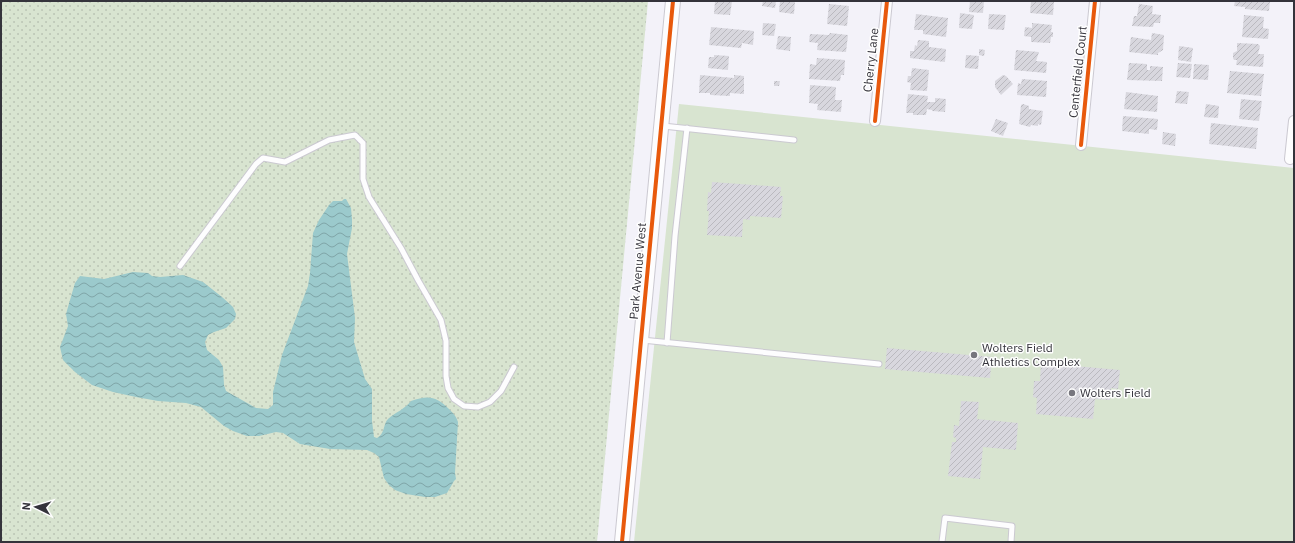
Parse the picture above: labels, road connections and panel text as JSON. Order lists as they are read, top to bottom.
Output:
{
  "streets": {
    "street": ["Cherry Lane", "Centerfield Court", "Park Avenue West"]
  },
  "places": ["Wolters Field Athletics Complex", "Wolters Field"],
  "north": "left"
}
